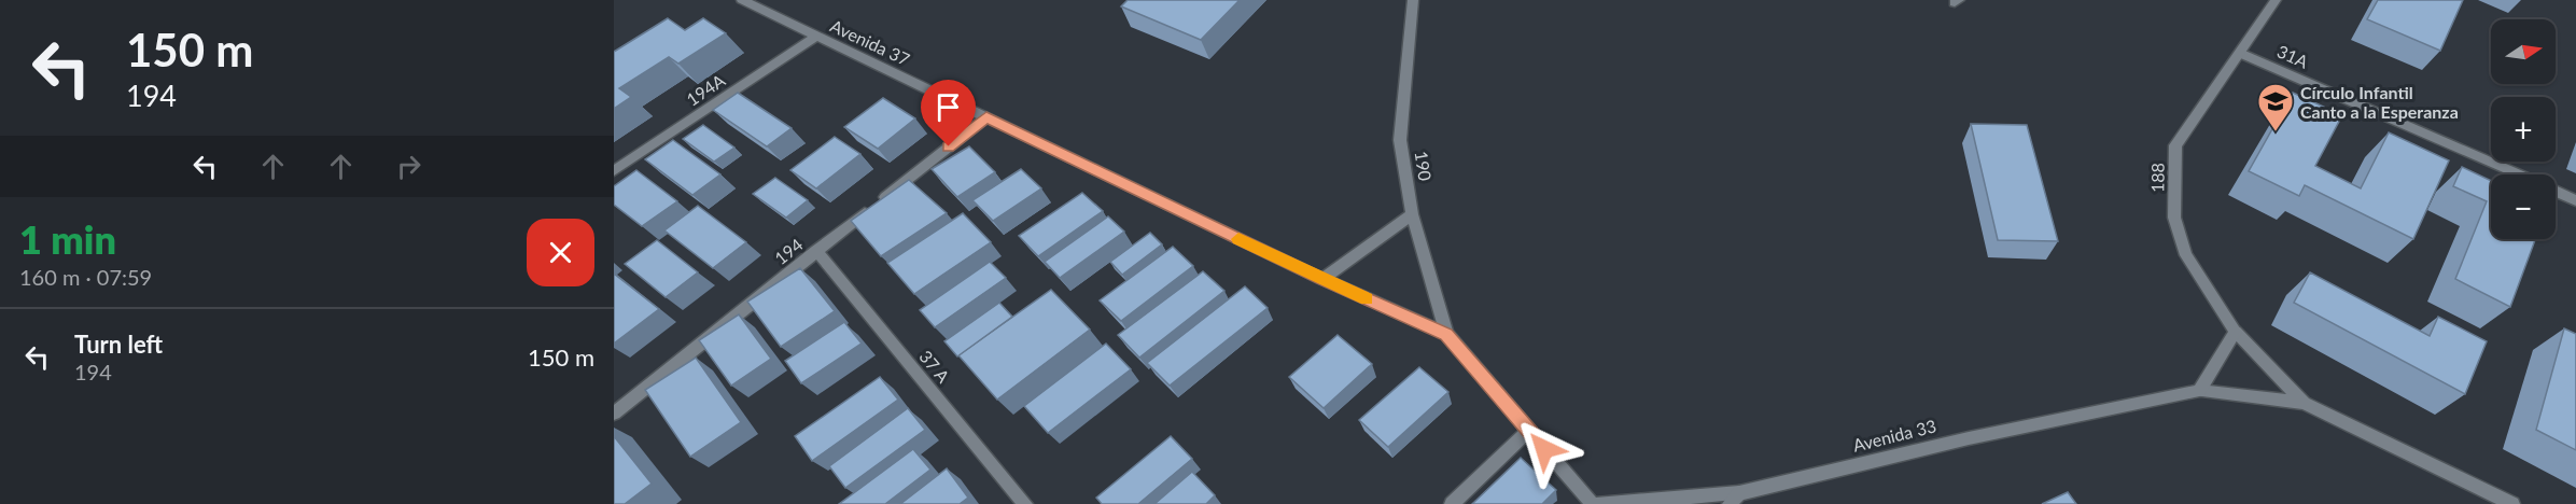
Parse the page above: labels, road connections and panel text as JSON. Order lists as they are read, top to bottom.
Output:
{
  "streets": {
    "street": [
      "Avenida 37",
      "31A",
      "194A",
      "190",
      "188",
      "194",
      "37 A",
      "Avenida 33"
    ]
  },
  "crossings": [
    ["Avenida 37", "194A"],
    ["Avenida 37", "190"],
    ["Avenida 37", "194"],
    ["Avenida 37", "Avenida 33"],
    ["31A", "188"],
    ["188", "Avenida 33"],
    ["194", "37 A"]
  ],
  "places": {
    "school or university": ["Círculo Infantil Canto a la Esperanza"]
  },
  "north": "right",
  "page": {
    "turn": ["150 m", "194"],
    "map_buttons": ["+", "−"],
    "heading": ["1 min", "160 m · 07:59"],
    "list": [
      {
        "name": "Turn left",
        "note": "194",
        "value": "150 m"
      }
    ]
  }
}
